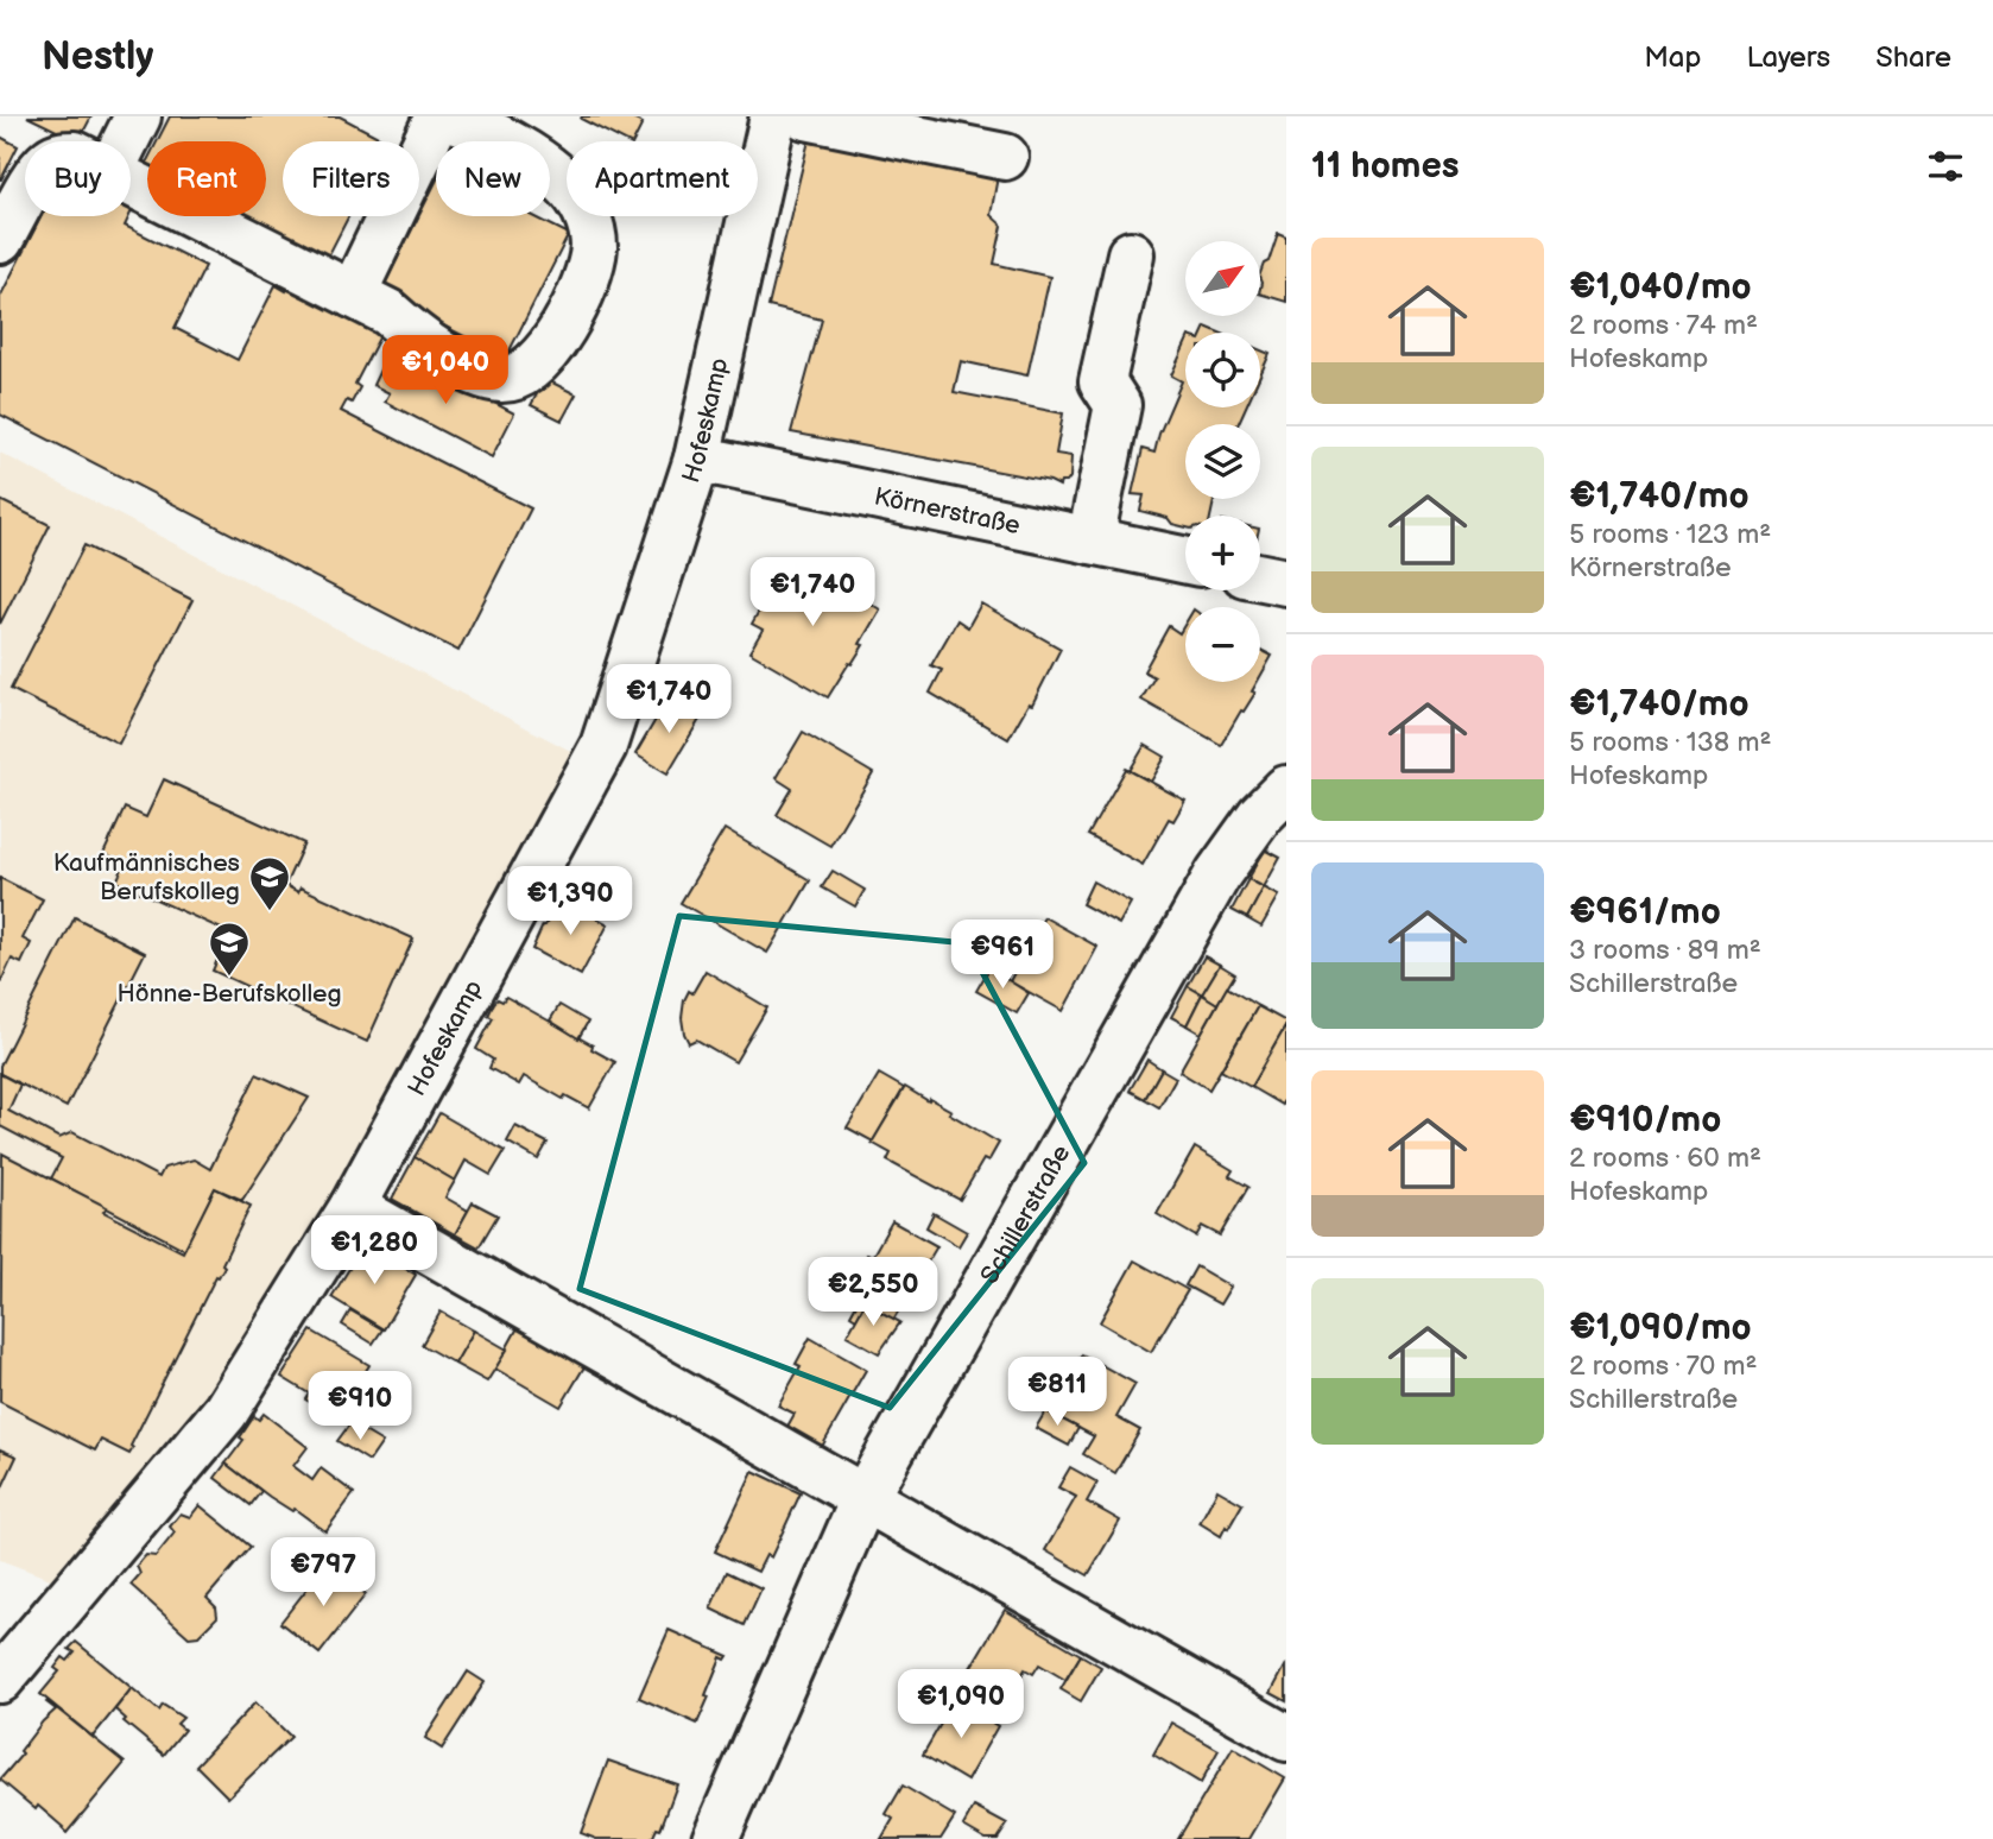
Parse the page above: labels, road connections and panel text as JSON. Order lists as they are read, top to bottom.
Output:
{
  "streets": {
    "street": ["Hofeskamp", "Körnerstraße", "Schillerstraße"]
  },
  "crossings": [
    ["Hofeskamp", "Körnerstraße"]
  ],
  "places": {
    "school or university": ["Kaufmännisches Berufskolleg", "Hönne-Berufskolleg"]
  },
  "north": "top right",
  "page": {
    "header": "Nestly",
    "nav": ["Map", "Layers", "Share"],
    "heading": "11 homes",
    "chip": [
      "Buy",
      "Rent",
      "Filters",
      "New",
      "Apartment"
    ],
    "list": [
      {
        "name": "€1,040/mo",
        "note": "2 rooms · 74 m² · Hofeskamp"
      },
      {
        "name": "€1,740/mo",
        "note": "5 rooms · 123 m² · Körnerstraße"
      },
      {
        "name": "€1,740/mo",
        "note": "5 rooms · 138 m² · Hofeskamp"
      },
      {
        "name": "€961/mo",
        "note": "3 rooms · 89 m² · Schillerstraße"
      },
      {
        "name": "€910/mo",
        "note": "2 rooms · 60 m² · Hofeskamp"
      },
      {
        "name": "€1,090/mo",
        "note": "2 rooms · 70 m² · Schillerstraße"
      }
    ],
    "map_buttons": ["+", "−"],
    "price": [
      "€1,040",
      "€1,740",
      "€1,740",
      "€1,390",
      "€961",
      "€1,280",
      "€2,550",
      "€811",
      "€910",
      "€797",
      "€1,090"
    ]
  }
}
